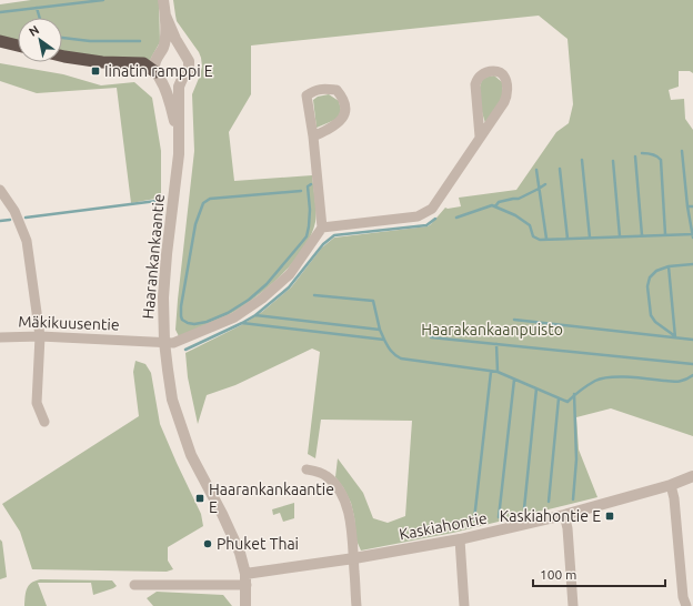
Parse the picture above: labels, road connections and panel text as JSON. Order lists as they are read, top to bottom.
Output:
{
  "streets": {
    "street": ["Haarankankaantie", "Mäkikuusentie", "Kaskiahontie"]
  },
  "crossings": [
    ["Haarankankaantie", "Mäkikuusentie"],
    ["Haarankankaantie", "Kaskiahontie"]
  ],
  "parks": ["Haarakankaanpuisto"],
  "places": {
    "transit": ["Iinatin ramppi E", "Haarankankaantie E", "Kaskiahontie E"],
    "other": ["Phuket Thai"]
  },
  "scale_bar": "100 m",
  "north": "top left"
}
